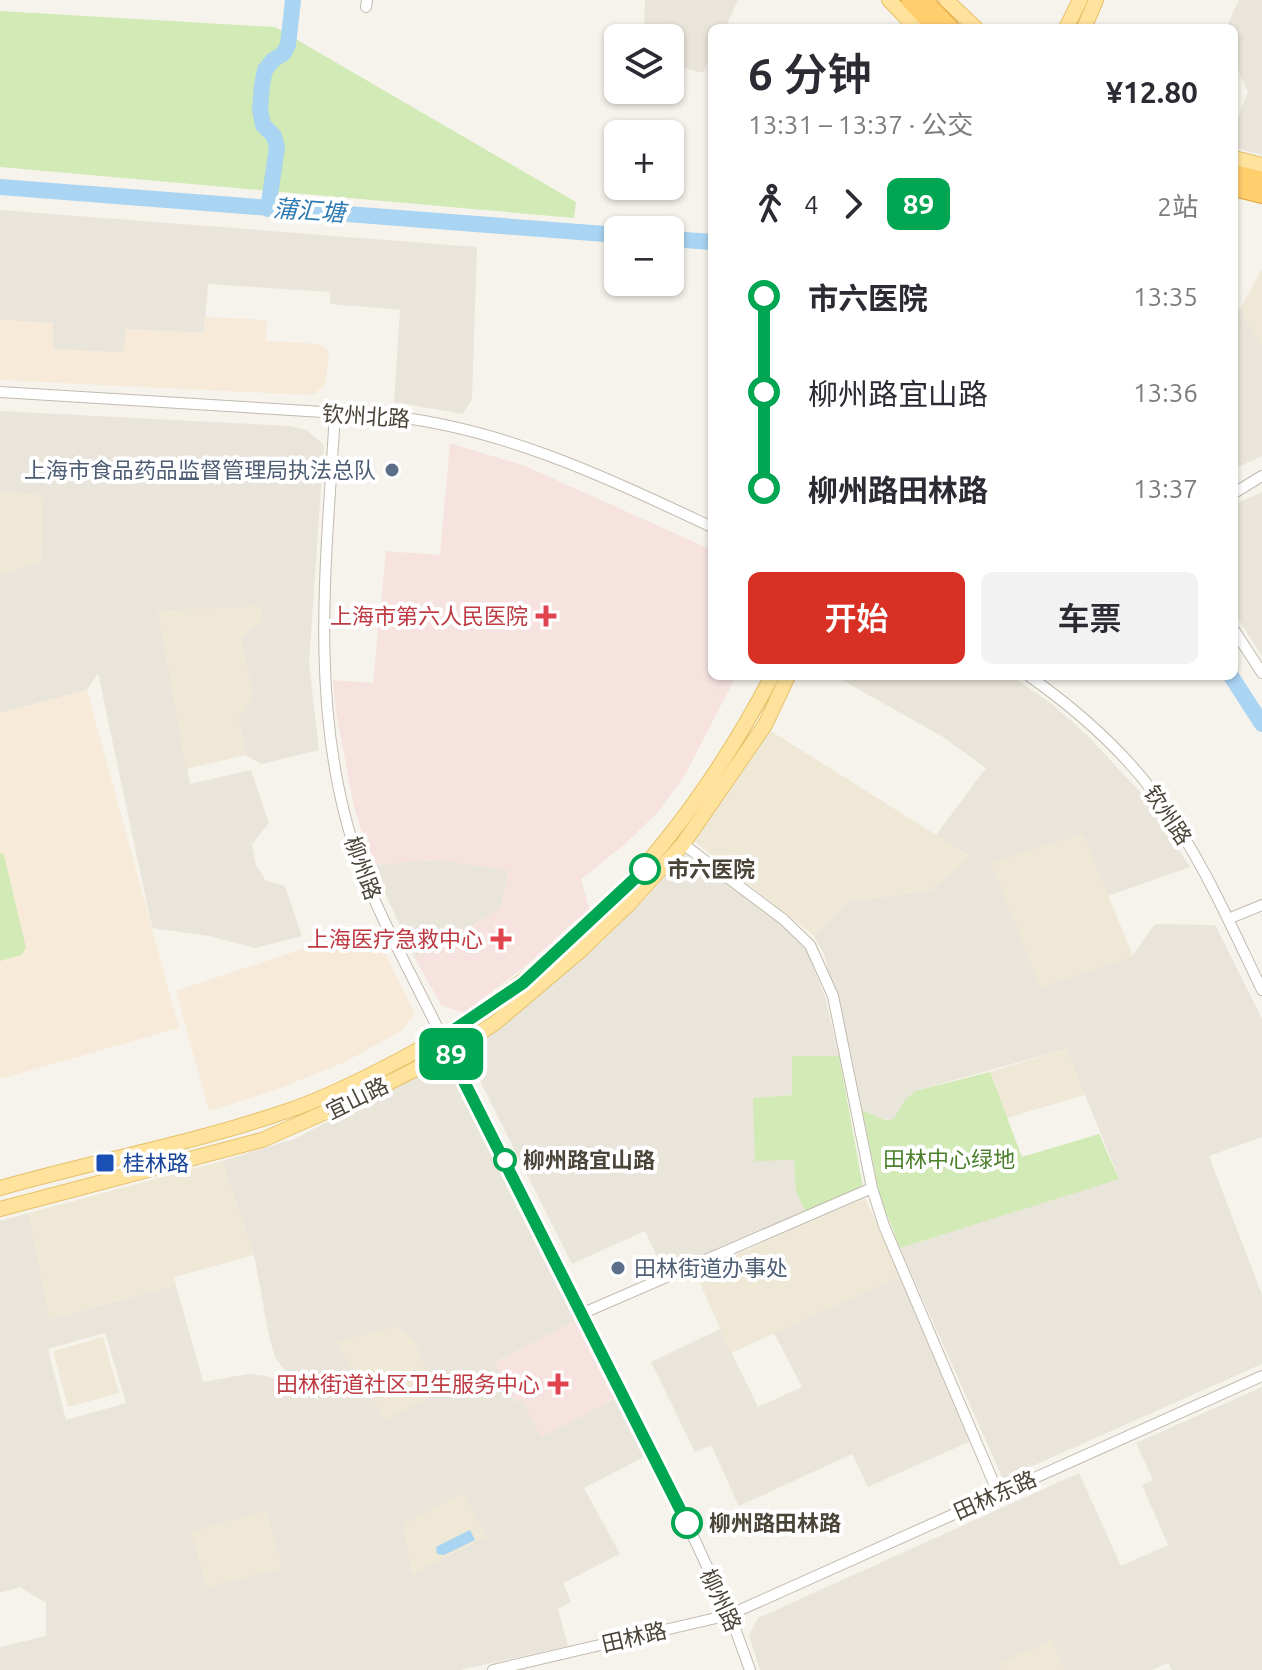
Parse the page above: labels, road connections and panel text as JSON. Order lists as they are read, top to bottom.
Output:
{
  "streets": {
    "main road": ["宜山路"],
    "street": [
      "钦州北路",
      "钦州路",
      "柳州路",
      "田林东路",
      "田林路"
    ]
  },
  "crossings": [
    ["钦州北路", "柳州路"],
    ["柳州路", "宜山路"],
    ["柳州路", "田林东路"],
    ["柳州路", "田林路"],
    ["田林东路", "田林路"]
  ],
  "water": ["蒲汇塘"],
  "parks": ["田林中心绿地"],
  "places": {
    "other": [
      "上海市食品药品监督管理局执法总队",
      "市六医院",
      "柳州路宜山路",
      "田林街道办事处",
      "柳州路田林路"
    ],
    "health": ["上海市第六人民医院", "上海医疗急救中心", "田林街道社区卫生服务中心"],
    "transit": ["桂林路"]
  },
  "lines": ["bus line 89"],
  "page": {
    "on_map": "89",
    "map_buttons": ["+", "−"],
    "heading": ["6 分钟", "13:31 – 13:37 · 公交", "¥12.80"],
    "legs": ["4", "89", "2站"],
    "list": [
      {
        "name": "市六医院",
        "value": "13:35"
      },
      {
        "name": "柳州路宜山路",
        "value": "13:36"
      },
      {
        "name": "柳州路田林路",
        "value": "13:37"
      }
    ],
    "buttons": ["开始", "车票"]
  }
}
